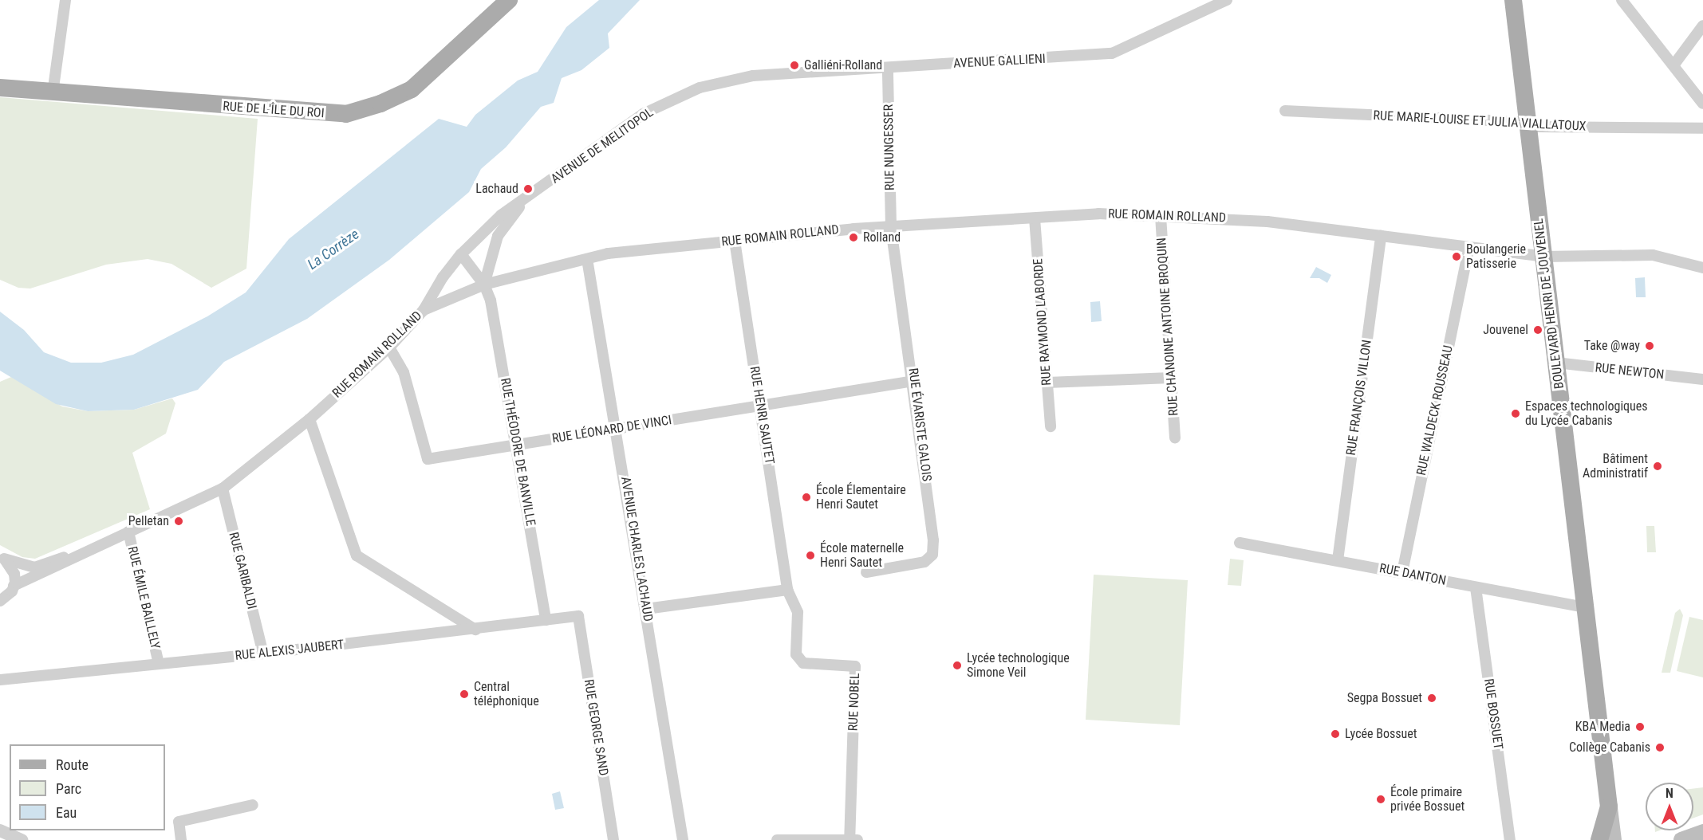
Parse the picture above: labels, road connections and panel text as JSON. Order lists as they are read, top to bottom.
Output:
{
  "streets": {
    "main road": ["RUE DE L'ÎLE DU ROI", "BOULEVARD HENRI DE JOUVENEL"],
    "street": [
      "AVENUE GALLIENI",
      "RUE MARIE-LOUISE ET JULIA VIALLATOUX",
      "AVENUE DE MELITOPOL",
      "RUE NUNGESSER",
      "RUE ROMAIN ROLLAND",
      "RUE RAYMOND LABORDE",
      "RUE CHANOINE ANTOINE BROQUIN",
      "RUE NEWTON",
      "RUE FRANÇOIS VILLON",
      "RUE WALDECK ROUSSEAU",
      "RUE HENRI SAUTET",
      "RUE ÉVARISTE GALOIS",
      "RUE LÉONARD DE VINCI",
      "RUE THÉODORE DE BANVILLE",
      "AVENUE CHARLES LACHAUD",
      "RUE GARIBALDI",
      "RUE DANTON",
      "RUE ÉMILE BAILLELY",
      "RUE ALEXIS JAUBERT",
      "RUE NOBEL",
      "RUE BOSSUET",
      "RUE GEORGE SAND"
    ]
  },
  "crossings": [
    ["AVENUE GALLIENI", "AVENUE DE MELITOPOL"],
    ["AVENUE GALLIENI", "RUE NUNGESSER"],
    ["RUE MARIE-LOUISE ET JULIA VIALLATOUX", "BOULEVARD HENRI DE JOUVENEL"],
    ["AVENUE DE MELITOPOL", "RUE NUNGESSER"],
    ["AVENUE DE MELITOPOL", "RUE ROMAIN ROLLAND"],
    ["RUE NUNGESSER", "RUE ROMAIN ROLLAND"],
    ["RUE NUNGESSER", "RUE ÉVARISTE GALOIS"],
    ["RUE ROMAIN ROLLAND", "BOULEVARD HENRI DE JOUVENEL"],
    ["RUE ROMAIN ROLLAND", "RUE RAYMOND LABORDE"],
    ["RUE ROMAIN ROLLAND", "RUE CHANOINE ANTOINE BROQUIN"],
    ["RUE ROMAIN ROLLAND", "RUE FRANÇOIS VILLON"],
    ["RUE ROMAIN ROLLAND", "RUE WALDECK ROUSSEAU"],
    ["RUE ROMAIN ROLLAND", "RUE HENRI SAUTET"],
    ["RUE ROMAIN ROLLAND", "RUE ÉVARISTE GALOIS"],
    ["RUE ROMAIN ROLLAND", "RUE LÉONARD DE VINCI"],
    ["RUE ROMAIN ROLLAND", "RUE THÉODORE DE BANVILLE"],
    ["RUE ROMAIN ROLLAND", "AVENUE CHARLES LACHAUD"],
    ["RUE ROMAIN ROLLAND", "RUE GARIBALDI"],
    ["RUE ROMAIN ROLLAND", "RUE ÉMILE BAILLELY"],
    ["BOULEVARD HENRI DE JOUVENEL", "RUE NEWTON"],
    ["BOULEVARD HENRI DE JOUVENEL", "RUE DANTON"],
    ["RUE FRANÇOIS VILLON", "RUE DANTON"],
    ["RUE WALDECK ROUSSEAU", "RUE DANTON"],
    ["RUE HENRI SAUTET", "RUE LÉONARD DE VINCI"],
    ["RUE HENRI SAUTET", "RUE NOBEL"],
    ["RUE ÉVARISTE GALOIS", "RUE LÉONARD DE VINCI"],
    ["RUE LÉONARD DE VINCI", "RUE THÉODORE DE BANVILLE"],
    ["RUE LÉONARD DE VINCI", "AVENUE CHARLES LACHAUD"],
    ["RUE THÉODORE DE BANVILLE", "RUE ALEXIS JAUBERT"],
    ["RUE GARIBALDI", "RUE ALEXIS JAUBERT"],
    ["RUE DANTON", "RUE BOSSUET"],
    ["RUE ÉMILE BAILLELY", "RUE ALEXIS JAUBERT"],
    ["RUE ALEXIS JAUBERT", "RUE GEORGE SAND"]
  ],
  "water": ["La Corrèze"],
  "places": [
    "Galliéni-Rolland",
    "Lachaud",
    "Rolland",
    "Boulangerie Patisserie",
    "Jouvenel",
    "Take @way",
    "Espaces technologiques du Lycée Cabanis",
    "Bâtiment Administratif",
    "École Élementaire Henri Sautet",
    "Pelletan",
    "École maternelle Henri Sautet",
    "Lycée technologique Simone Veil",
    "Central téléphonique",
    "Segpa Bossuet",
    "KBA Media",
    "Lycée Bossuet",
    "Collège Cabanis",
    "École primaire privée Bossuet"
  ],
  "legend": ["Route", "Parc", "Eau"],
  "north": "top"
}
